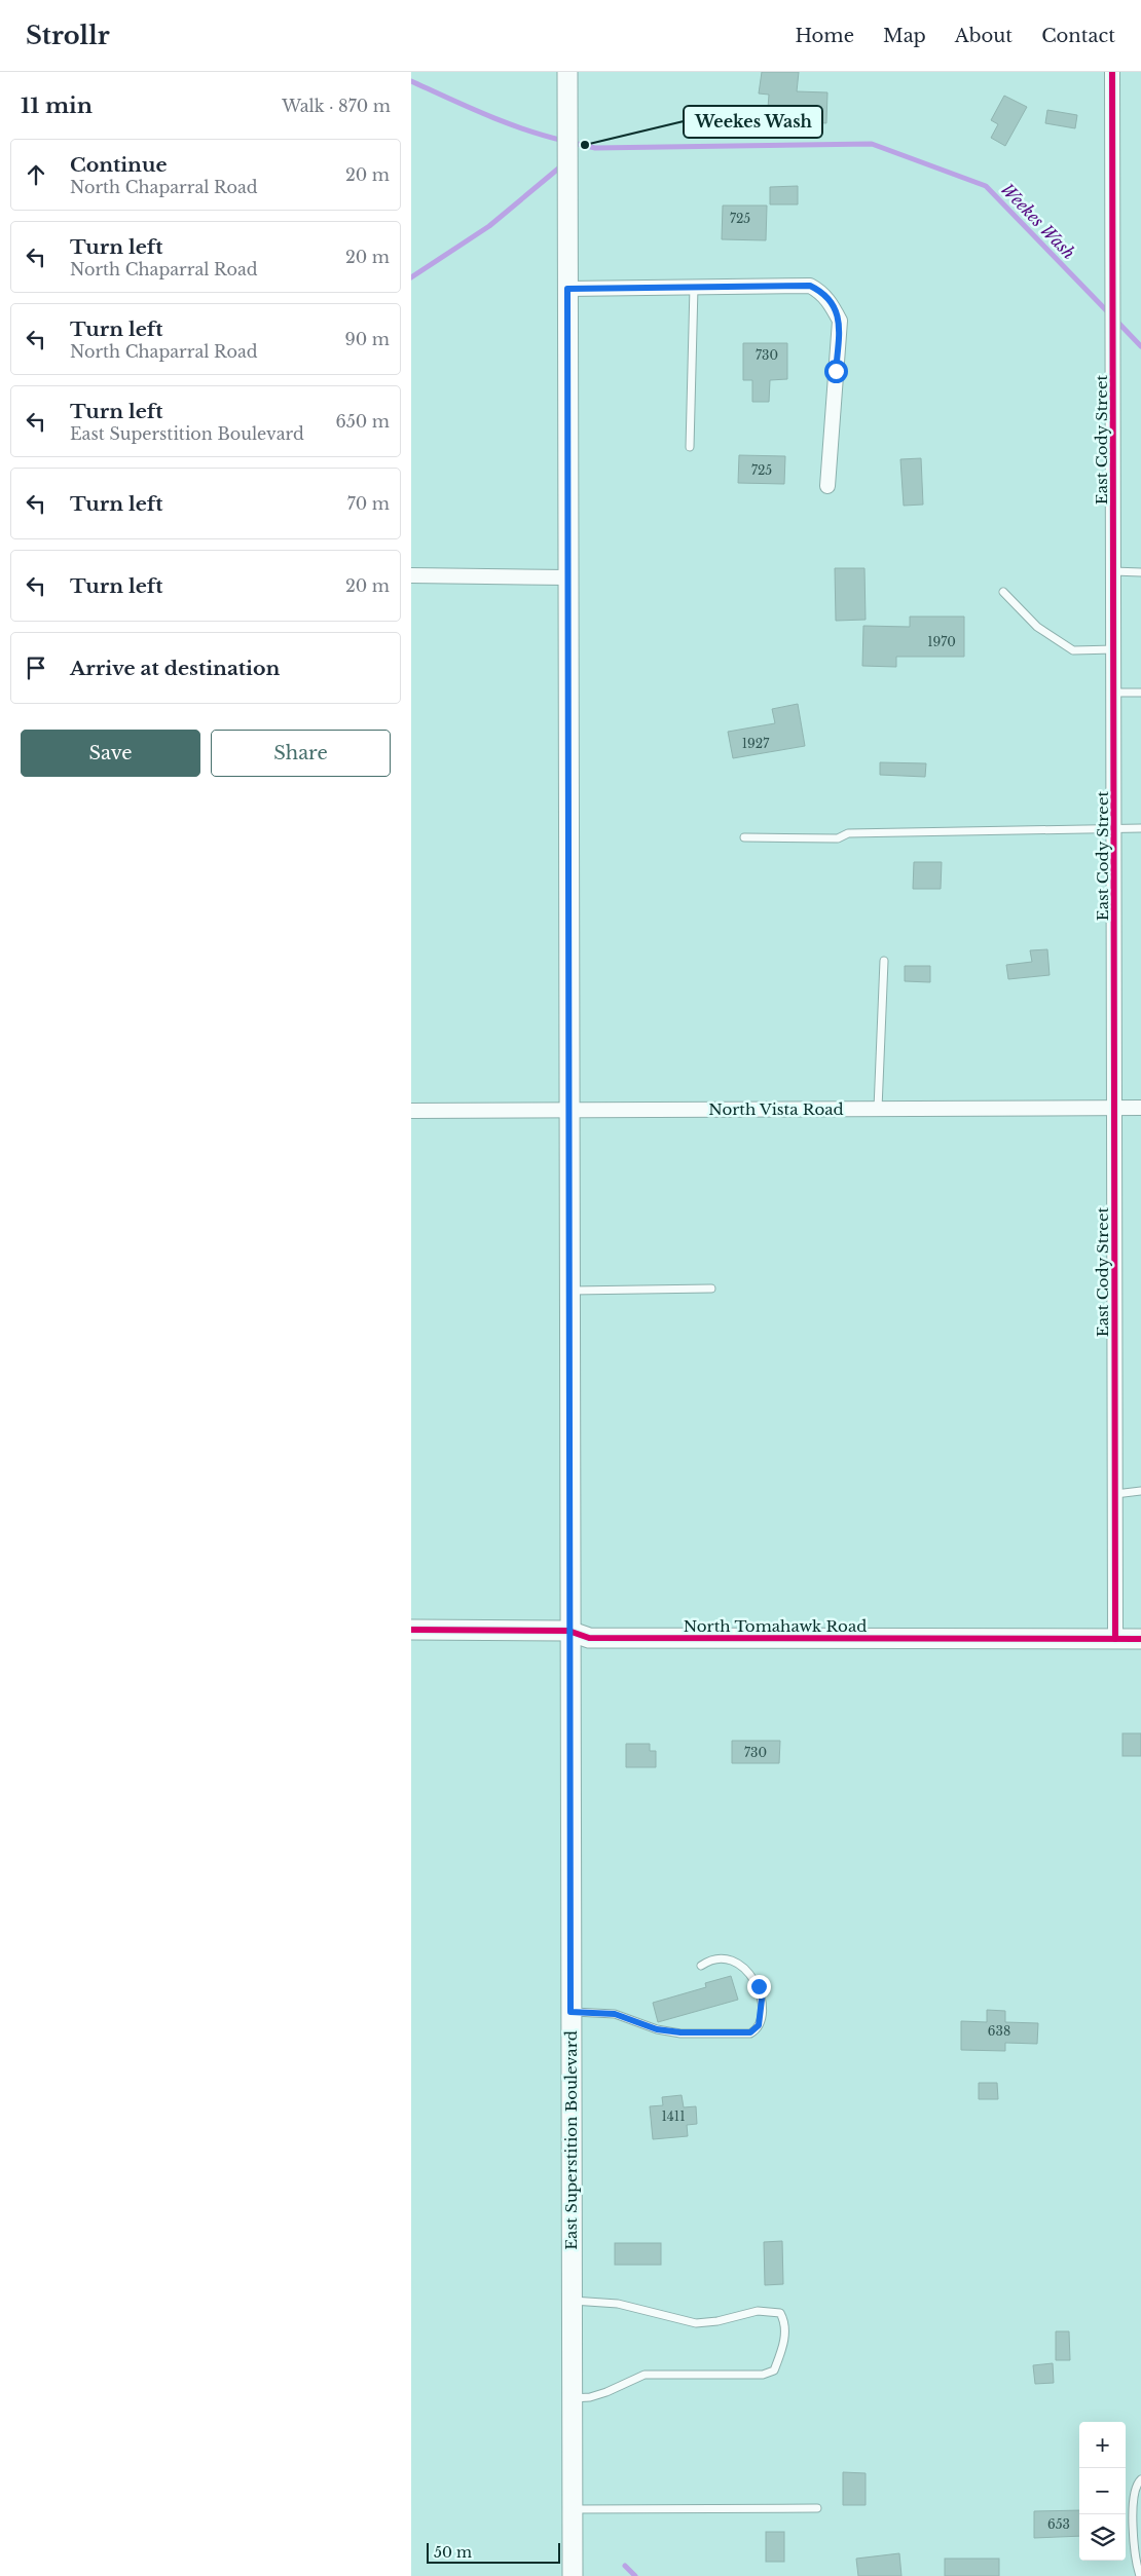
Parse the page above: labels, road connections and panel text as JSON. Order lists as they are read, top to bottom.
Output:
{
  "streets": {
    "main road": ["North Tomahawk Road", "East Superstition Boulevard"],
    "street": ["East Cody Street", "North Vista Road"]
  },
  "crossings": [
    ["East Cody Street", "North Vista Road"],
    ["East Cody Street", "North Tomahawk Road"],
    ["North Vista Road", "East Superstition Boulevard"],
    ["North Tomahawk Road", "East Superstition Boulevard"]
  ],
  "water": ["Weekes Wash"],
  "places": ["Weekes Wash"],
  "house_numbers": [
    "725",
    "730",
    "725",
    "1970",
    "1927",
    "730",
    "638",
    "1411",
    "653"
  ],
  "scale_bar": "50 m",
  "page": {
    "header": "Strollr",
    "nav": [
      "Home",
      "Map",
      "About",
      "Contact"
    ],
    "heading": ["11 min", "Walk · 870 m"],
    "list": [
      ["Continue", "North Chaparral Road", "20 m"],
      ["Turn left", "North Chaparral Road", "20 m"],
      ["Turn left", "North Chaparral Road", "90 m"],
      ["Turn left", "East Superstition Boulevard", "650 m"],
      ["Turn left", "70 m"],
      ["Turn left", "20 m"],
      "Arrive at destination"
    ],
    "buttons": ["Save", "Share"],
    "map_buttons": ["+", "−"],
    "scale": "50 m"
  }
}
